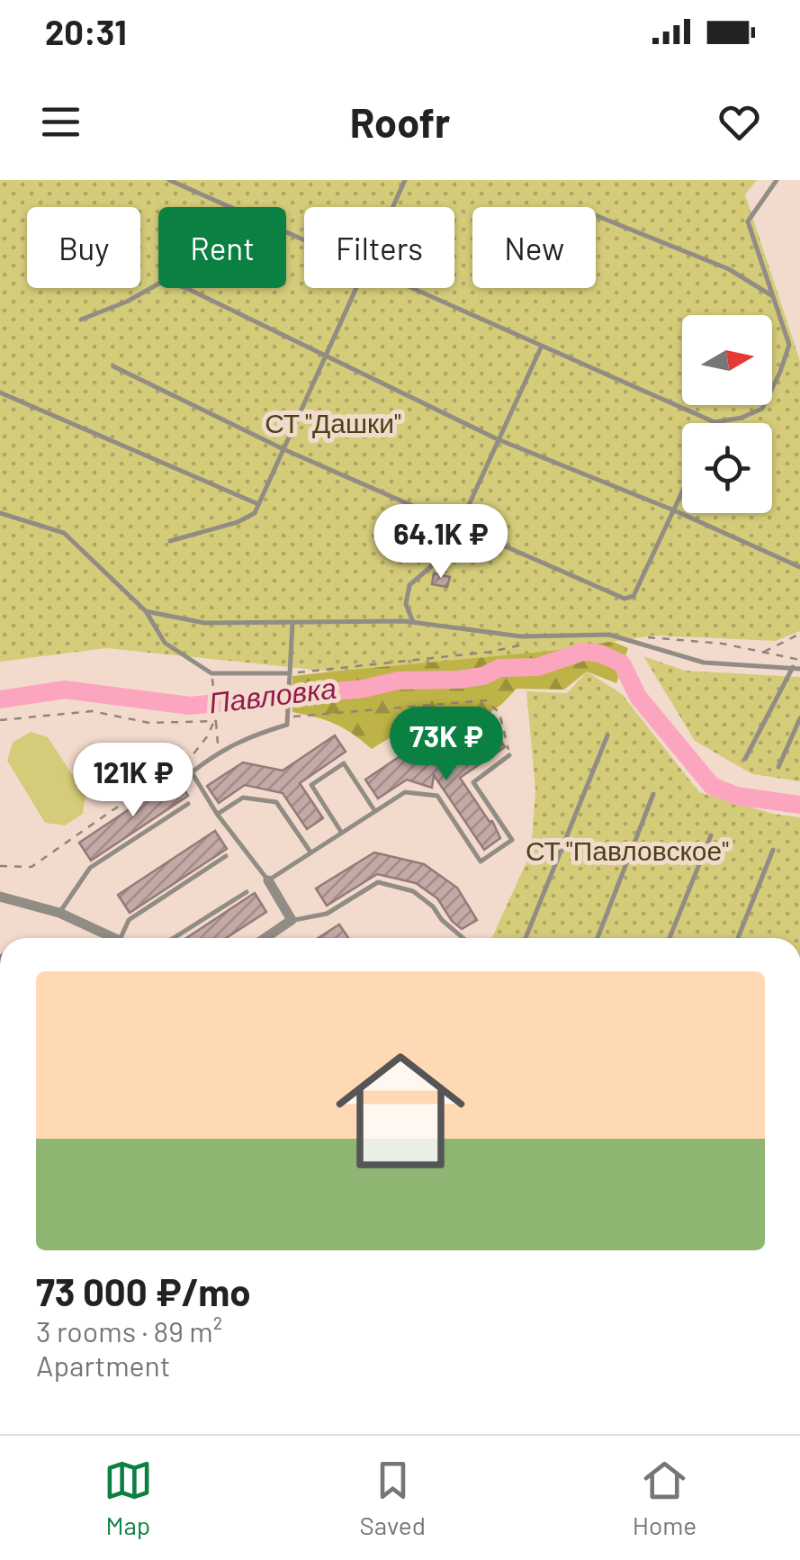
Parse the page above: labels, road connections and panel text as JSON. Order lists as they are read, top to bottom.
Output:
{
  "water": ["Павловка"],
  "parks": ["СТ \"Дашки\"", "СТ \"Павловское\""],
  "north": "right",
  "page": {
    "status": "20:31",
    "header": "Roofr",
    "chip": [
      "Buy",
      "Rent",
      "Filters",
      "New"
    ],
    "price": ["64.1K ₽", "73K ₽", "121K ₽"],
    "list": [
      {
        "name": "73 000 ₽/mo",
        "note": "3 rooms · 89 m² · Apartment"
      }
    ],
    "tabs": ["Map", "Saved", "Home"]
  }
}
